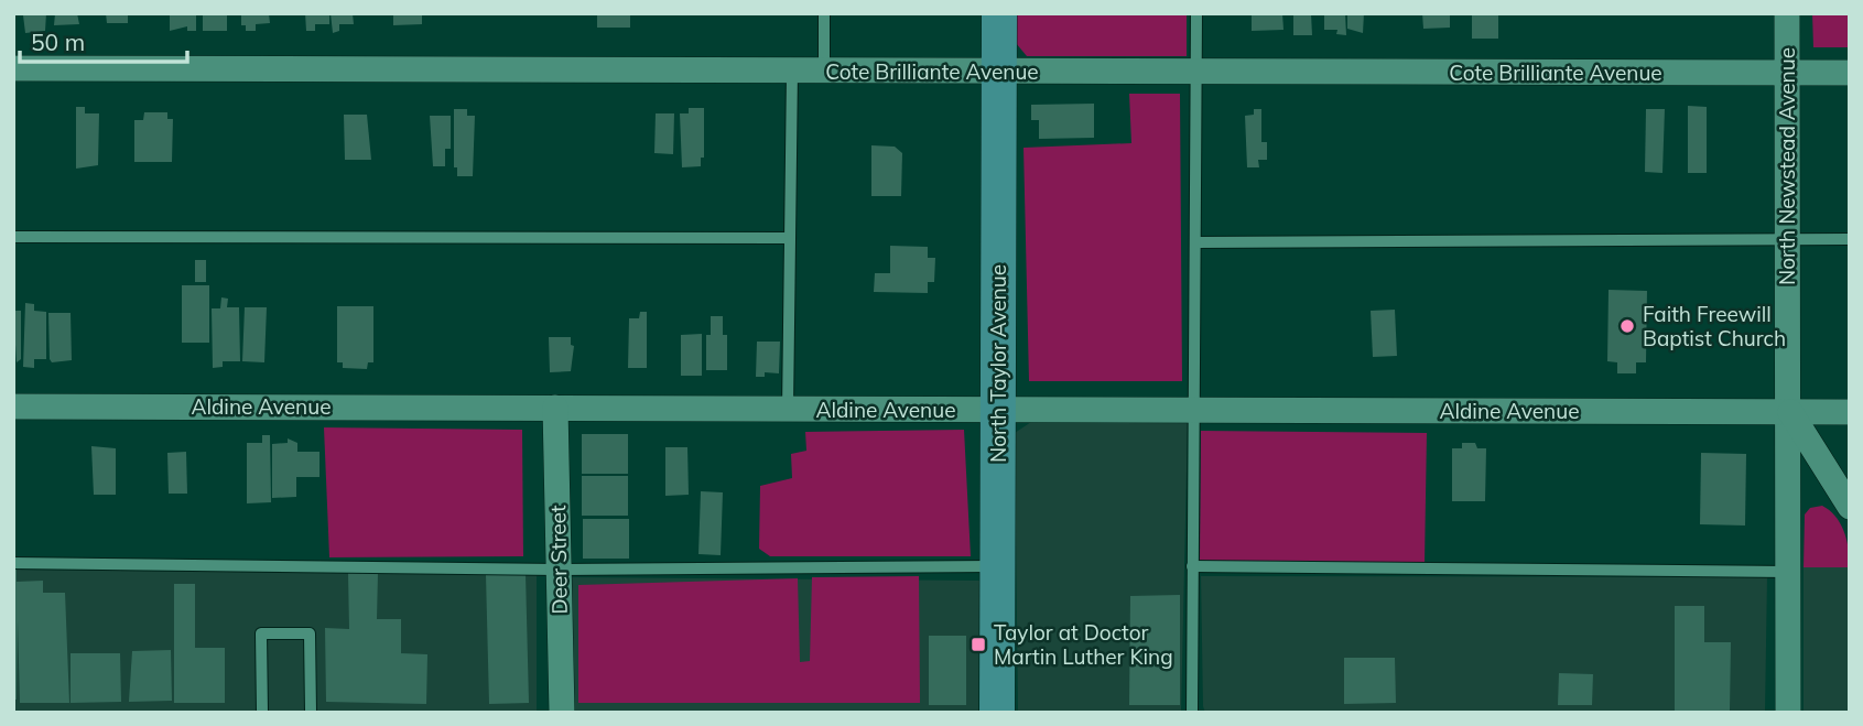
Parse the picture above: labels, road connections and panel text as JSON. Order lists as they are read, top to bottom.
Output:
{
  "streets": {
    "street": [
      "Cote Brilliante Avenue",
      "North Newstead Avenue",
      "North Taylor Avenue",
      "Aldine Avenue",
      "Deer Street"
    ]
  },
  "crossings": [
    ["Cote Brilliante Avenue", "North Newstead Avenue"],
    ["Cote Brilliante Avenue", "North Taylor Avenue"],
    ["North Newstead Avenue", "Aldine Avenue"],
    ["North Taylor Avenue", "Aldine Avenue"],
    ["Aldine Avenue", "Deer Street"]
  ],
  "places": {
    "other": ["Faith Freewill Baptist Church"],
    "transit": ["Taylor at Doctor Martin Luther King"]
  },
  "scale_bar": "50 m"
}
